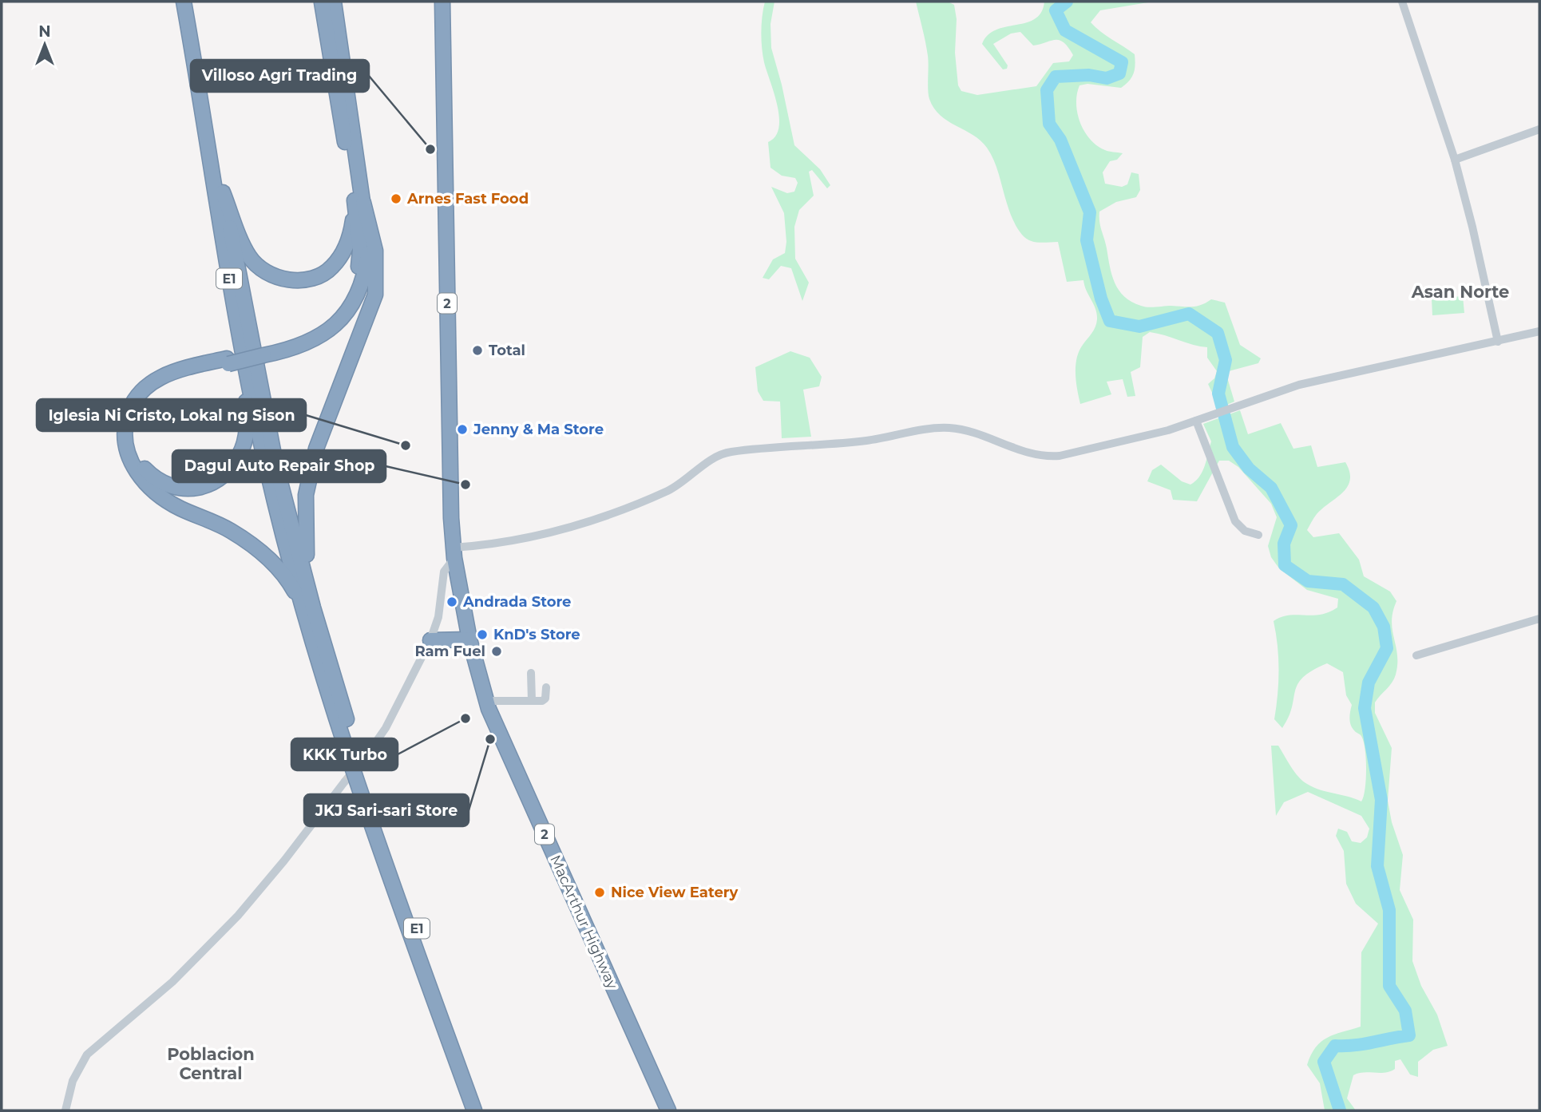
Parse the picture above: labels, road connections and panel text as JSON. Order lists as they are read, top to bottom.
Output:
{
  "streets": {
    "highway": ["E1", "2", "MacArthur Highway"]
  },
  "districts": ["Asan Norte", "Poblacion Central"],
  "places": [
    "Villoso Agri Trading",
    "Arnes Fast Food",
    "Total",
    "Jenny & Ma Store",
    "Iglesia Ni Cristo, Lokal ng Sison",
    "Dagul Auto Repair Shop",
    "Andrada Store",
    "KnD's Store",
    "Ram Fuel",
    "KKK Turbo",
    "JKJ Sari-sari Store",
    "Nice View Eatery"
  ],
  "north": "top"
}
